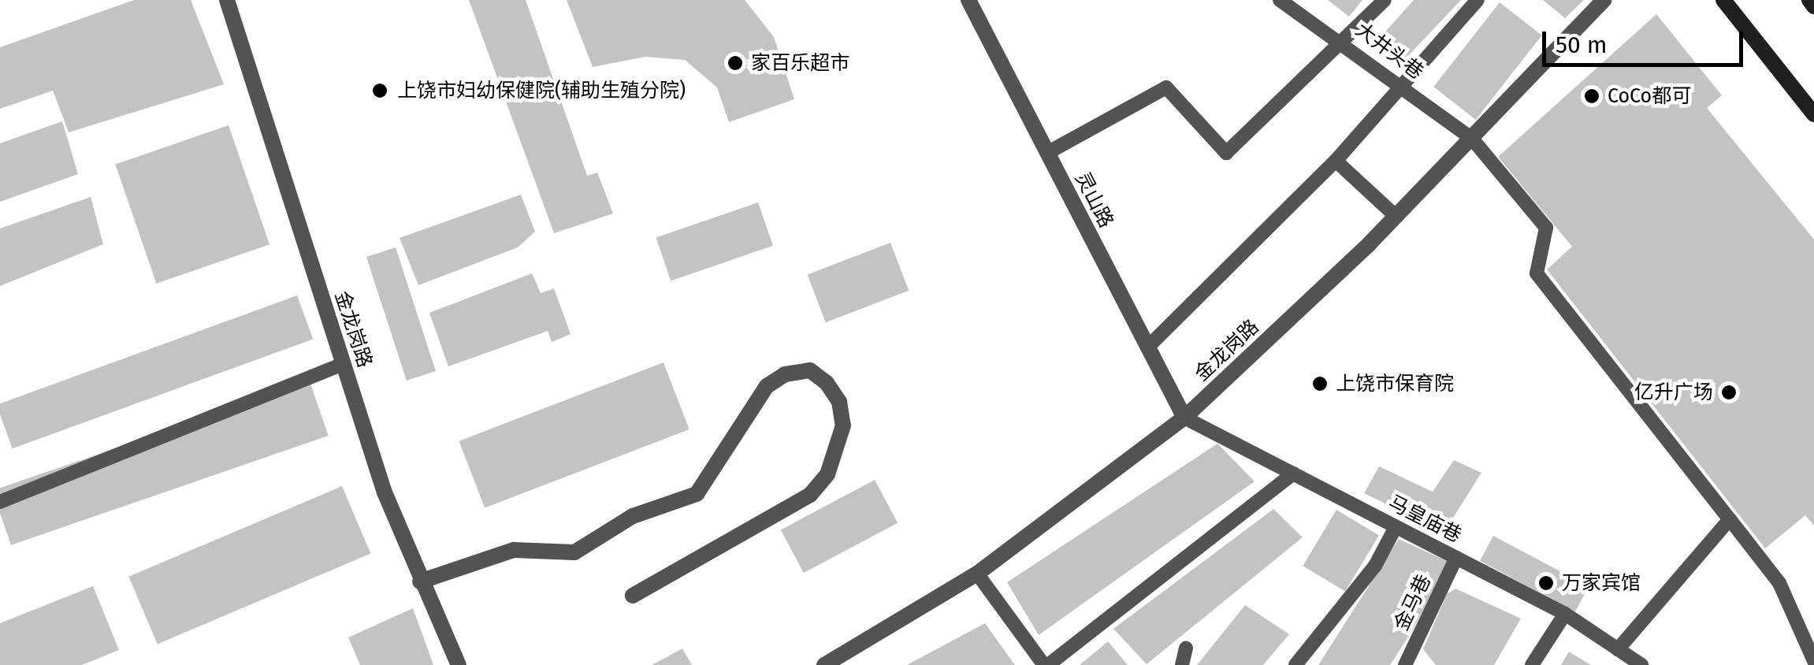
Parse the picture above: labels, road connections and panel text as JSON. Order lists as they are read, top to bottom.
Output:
{
  "streets": {
    "street": ["灵山路", "金龙岗路"],
    "lane": ["大井头巷", "马皇庙巷", "金马巷"]
  },
  "crossings": [
    ["大井头巷", "金龙岗路"],
    ["灵山路", "金龙岗路"],
    ["灵山路", "马皇庙巷"],
    ["金龙岗路", "马皇庙巷"],
    ["马皇庙巷", "金马巷"]
  ],
  "places": [
    "家百乐超市",
    "上饶市妇幼保健院(辅助生殖分院)",
    "CoCo都可",
    "上饶市保育院",
    "亿升广场",
    "万家宾馆"
  ],
  "scale_bar": "50 m"
}
